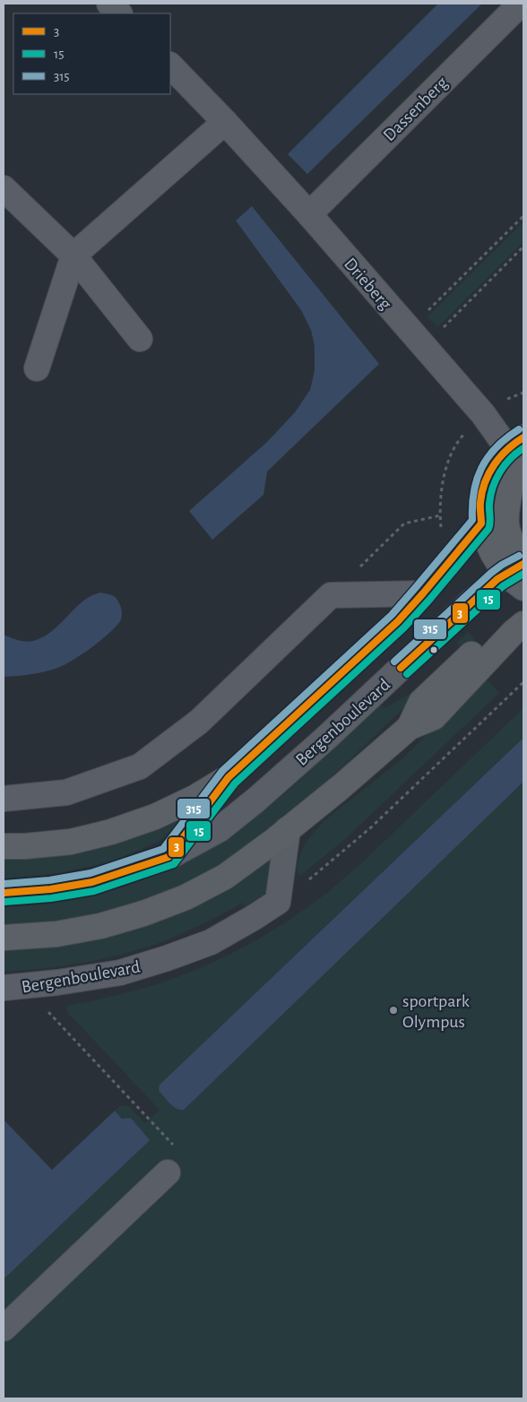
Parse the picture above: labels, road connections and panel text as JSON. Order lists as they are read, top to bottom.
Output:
{
  "streets": {
    "main road": ["Bergenboulevard"],
    "street": ["Dassenberg", "Drieberg"]
  },
  "crossings": [
    ["Dassenberg", "Drieberg"]
  ],
  "places": ["sportpark Olympus"],
  "lines": ["transit line 315", "transit line 3", "transit line 15"],
  "legend": ["3", "15", "315"]
}
